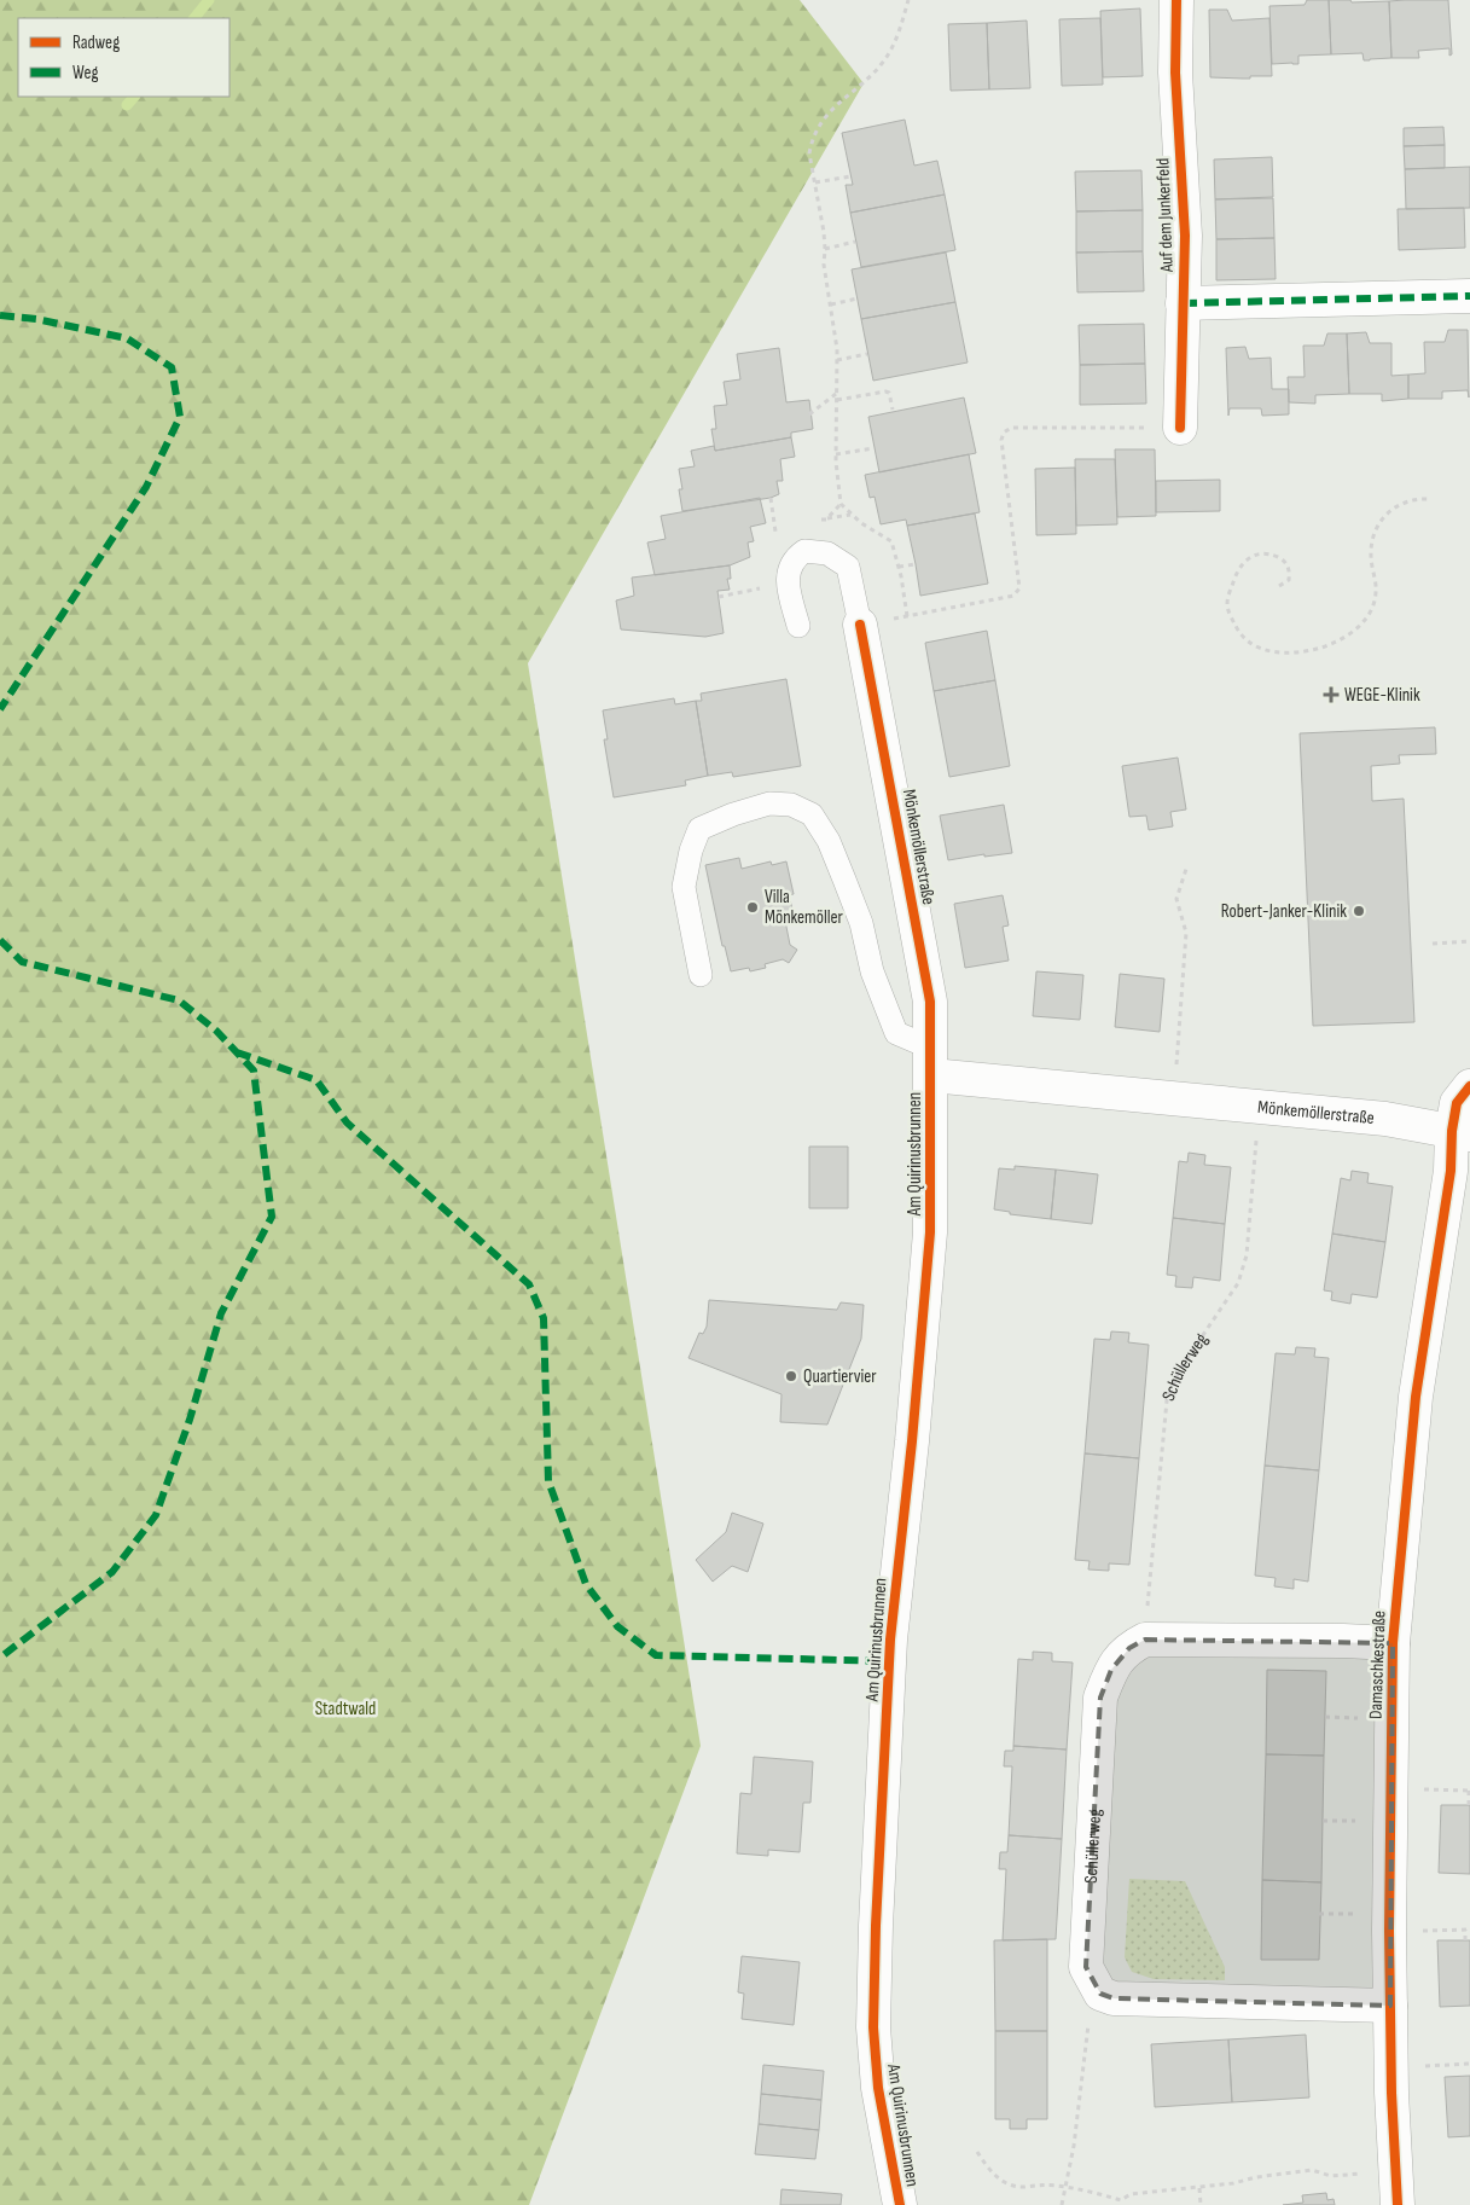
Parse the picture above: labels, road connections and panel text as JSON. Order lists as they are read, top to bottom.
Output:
{
  "streets": {
    "street": [
      "Auf dem Junkerfeld",
      "Mönkemöllerstraße",
      "Am Quirinusbrunnen",
      "Schüllerweg",
      "Damaschkestraße"
    ]
  },
  "crossings": [
    ["Mönkemöllerstraße", "Am Quirinusbrunnen"],
    ["Mönkemöllerstraße", "Schüllerweg"],
    ["Mönkemöllerstraße", "Damaschkestraße"]
  ],
  "parks": ["Stadtwald"],
  "places": {
    "health": ["WEGE-Klinik"],
    "other": ["Villa Mönkemöller", "Robert-Janker-Klinik", "Quartiervier"]
  },
  "legend": ["Radweg", "Weg"]
}
